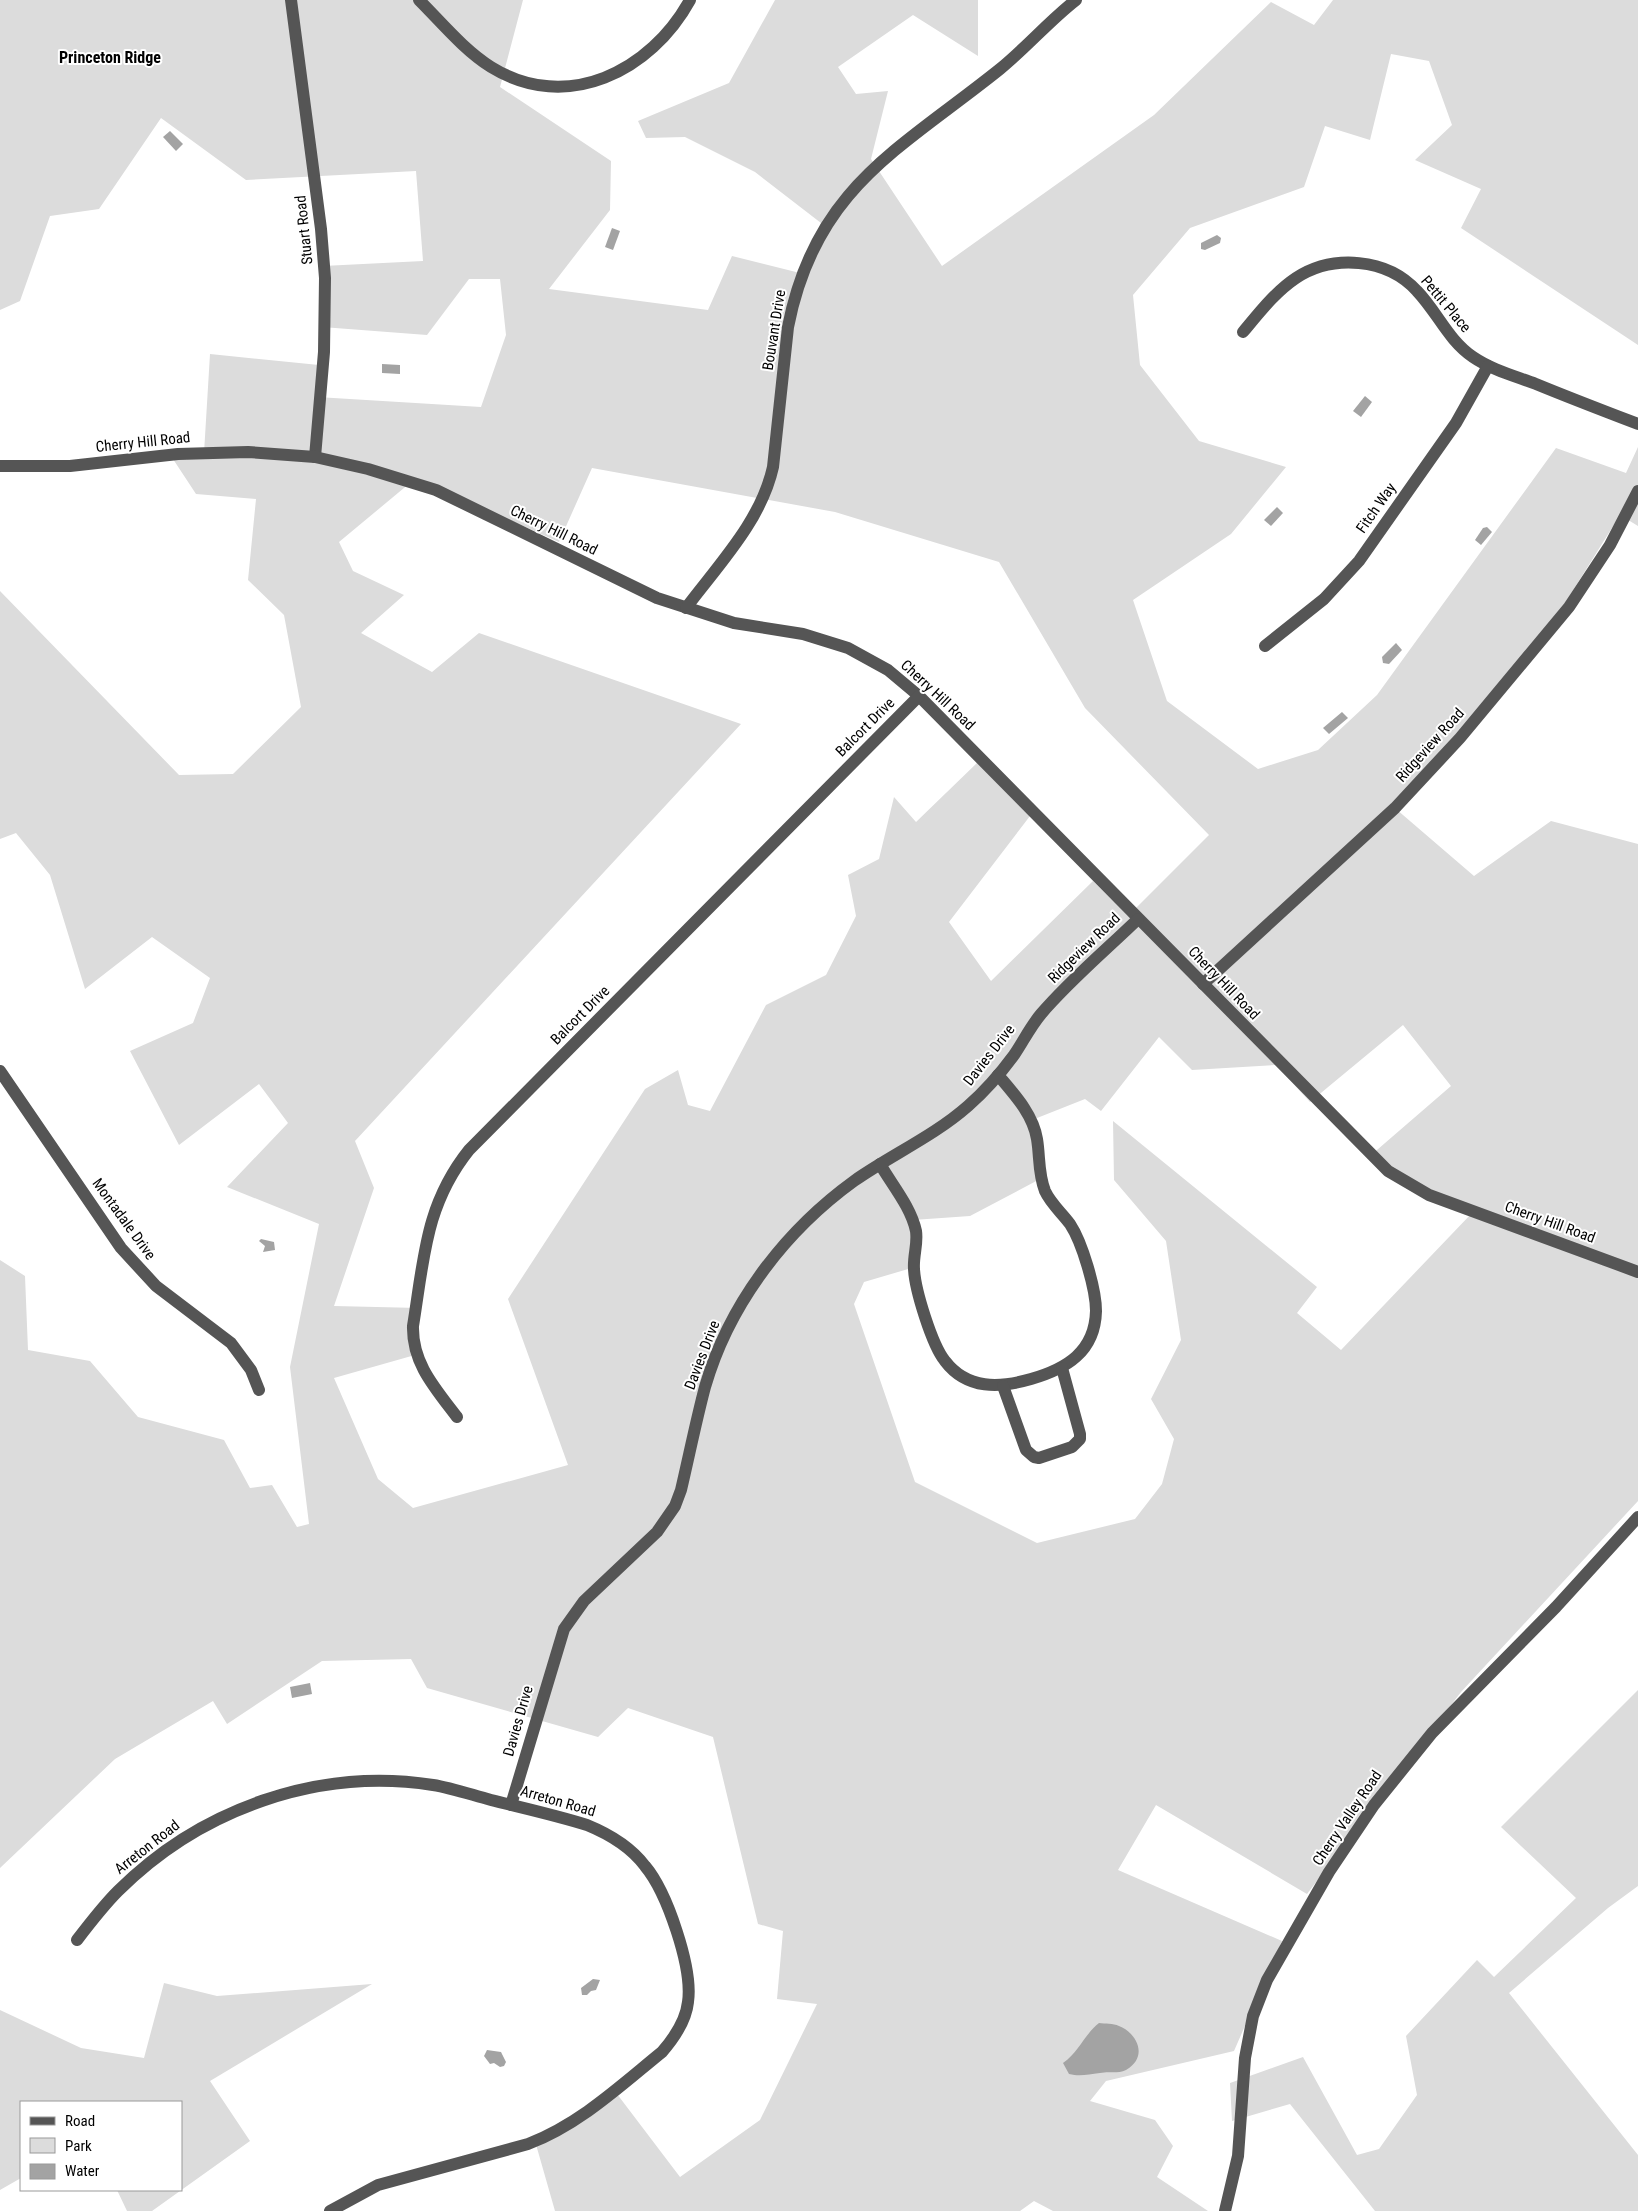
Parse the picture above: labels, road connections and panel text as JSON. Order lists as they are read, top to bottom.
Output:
{
  "streets": {
    "street": [
      "Stuart Road",
      "Pettit Place",
      "Bouvant Drive",
      "Cherry Hill Road",
      "Fitch Way",
      "Balcort Drive",
      "Ridgeview Road",
      "Davies Drive",
      "Montadale Drive",
      "Arreton Road",
      "Cherry Valley Road"
    ]
  },
  "crossings": [
    ["Stuart Road", "Cherry Hill Road"],
    ["Pettit Place", "Fitch Way"],
    ["Bouvant Drive", "Cherry Hill Road"],
    ["Cherry Hill Road", "Balcort Drive"],
    ["Cherry Hill Road", "Ridgeview Road"],
    ["Ridgeview Road", "Davies Drive"],
    ["Davies Drive", "Arreton Road"]
  ],
  "districts": ["Princeton Ridge"],
  "legend": ["Road", "Park", "Water"]
}
